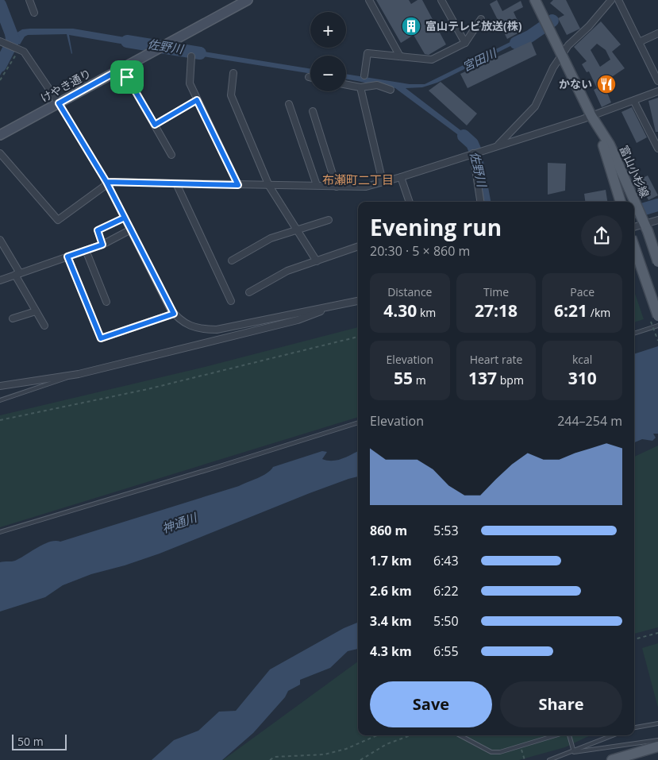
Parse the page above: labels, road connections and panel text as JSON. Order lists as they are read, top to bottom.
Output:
{
  "streets": {
    "main road": ["富山小杉線"],
    "street": ["けやき通り"]
  },
  "districts": ["布瀬町二丁目"],
  "water": ["佐野川", "宮田川", "神通川"],
  "places": {
    "building": ["富山テレビ放送(株)"],
    "restaurant": ["かない"]
  },
  "scale_bar": "50 m",
  "page": {
    "map_buttons": ["+", "−"],
    "heading": ["Evening run", "20:30 · 5 × 860 m"],
    "stats": [
      ["Distance", "4.30 km"],
      ["Time", "27:18"],
      ["Pace", "6:21 /km"],
      ["Elevation", "55 m"],
      ["Heart rate", "137 bpm"],
      ["kcal", "310"]
    ],
    "chart": ["Elevation", "244–254 m"],
    "list": [
      {
        "name": "860 m",
        "note": "5:53"
      },
      {
        "name": "1.7 km",
        "note": "6:43"
      },
      {
        "name": "2.6 km",
        "note": "6:22"
      },
      {
        "name": "3.4 km",
        "note": "5:50"
      },
      {
        "name": "4.3 km",
        "note": "6:55"
      }
    ],
    "buttons": ["Save", "Share"],
    "scale": "50 m"
  }
}
